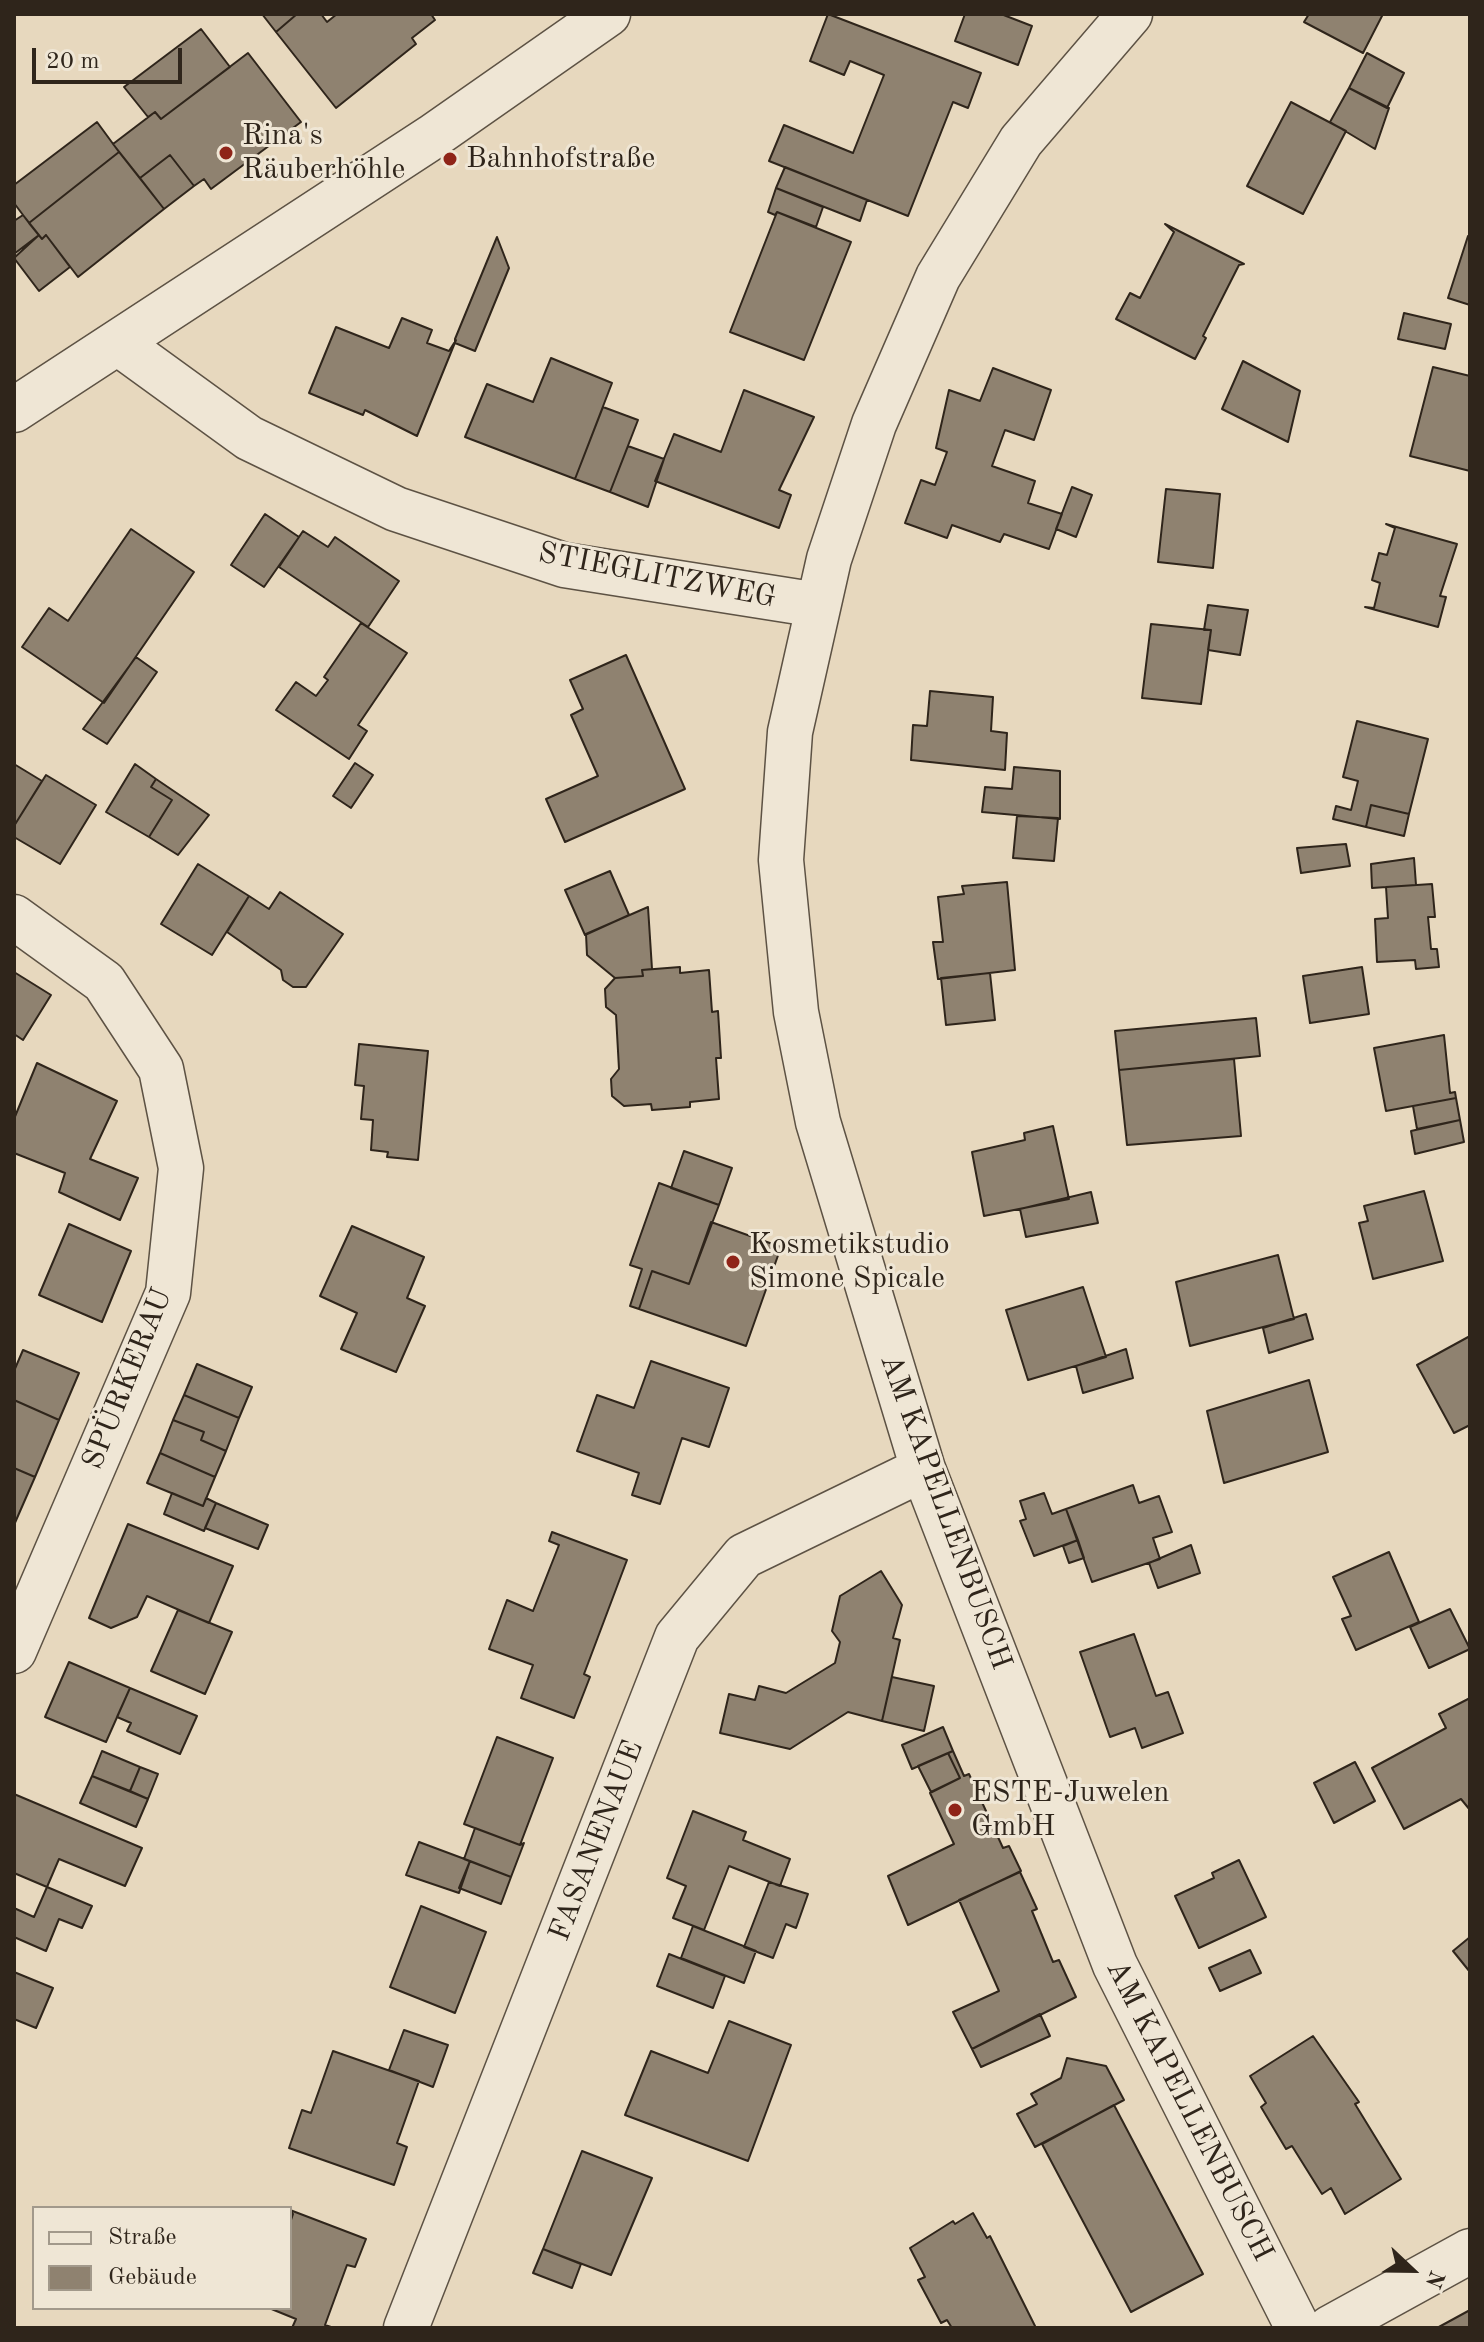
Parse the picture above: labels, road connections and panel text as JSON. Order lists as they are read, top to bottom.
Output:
{
  "streets": {
    "street": [
      "STIEGLITZWEG",
      "SPÜRKERAU",
      "AM KAPELLENBUSCH",
      "FASANENAUE"
    ]
  },
  "crossings": [
    ["STIEGLITZWEG", "AM KAPELLENBUSCH"],
    ["AM KAPELLENBUSCH", "FASANENAUE"]
  ],
  "places": [
    "Rina's Räuberhöhle",
    "Bahnhofstraße",
    "Kosmetikstudio Simone Spicale",
    "ESTE-Juwelen GmbH"
  ],
  "legend": ["Straße", "Gebäude"],
  "scale_bar": "20 m",
  "north": "right"
}
